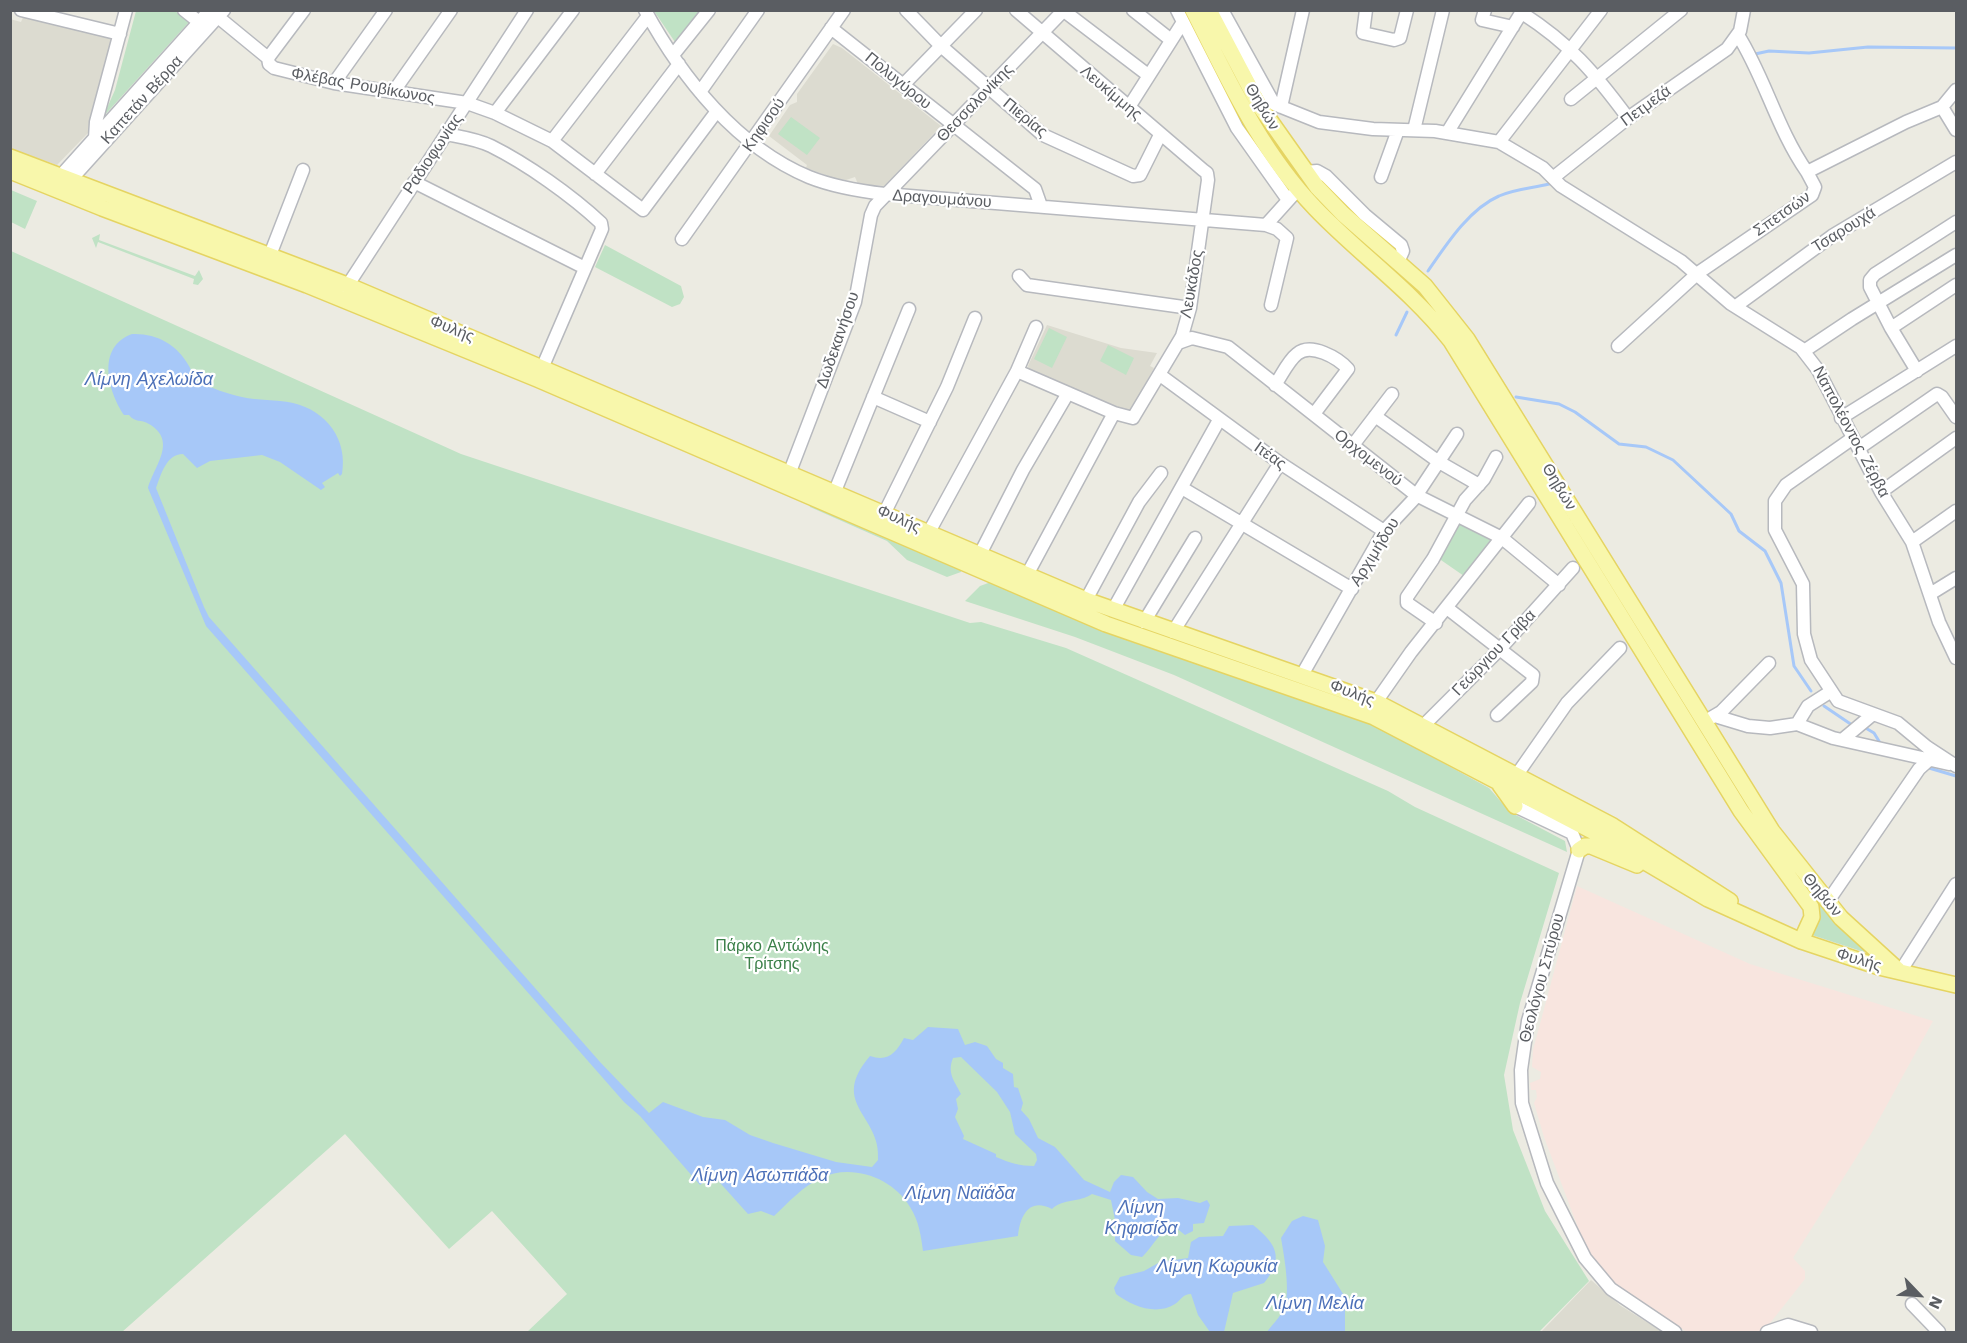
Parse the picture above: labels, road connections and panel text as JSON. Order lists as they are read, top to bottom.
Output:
{
  "streets": {
    "main road": ["Θηβών", "Φυλής"],
    "street": [
      "Πολυγύρου",
      "Φλέβας Ρουβίκωνος",
      "Λευκίμμης",
      "Καπετάν Βέρρα",
      "Θεσσαλονίκης",
      "Πετμεζά",
      "Πιερίας",
      "Κηφισού",
      "Ραδιοφωνίας",
      "Δραγουμάνου",
      "Σπετσών",
      "Τσαρουχά",
      "Λευκάδος",
      "Δωδεκανήσου",
      "Ναπολέοντος Ζέρβα",
      "Ιτέας",
      "Ορχομενού",
      "Αρχιμήδου",
      "Γεώργιου Γρίβα",
      "Θεολόγου Σπύρου"
    ]
  },
  "crossings": [
    ["Πολυγύρου", "Θεσσαλονίκης"],
    ["Πολυγύρου", "Κηφισού"],
    ["Πολυγύρου", "Δραγουμάνου"],
    ["Φλέβας Ρουβίκωνος", "Καπετάν Βέρρα"],
    ["Φλέβας Ρουβίκωνος", "Ραδιοφωνίας"],
    ["Φλέβας Ρουβίκωνος", "Δραγουμάνου"],
    ["Λευκίμμης", "Θεσσαλονίκης"],
    ["Λευκίμμης", "Πιερίας"],
    ["Λευκίμμης", "Λευκάδος"],
    ["Καπετάν Βέρρα", "Φυλής"],
    ["Θεσσαλονίκης", "Πιερίας"],
    ["Θεσσαλονίκης", "Δραγουμάνου"],
    ["Θεσσαλονίκης", "Δωδεκανήσου"],
    ["Πετμεζά", "Ναπολέοντος Ζέρβα"],
    ["Θηβών", "Φυλής"],
    ["Κηφισού", "Δραγουμάνου"],
    ["Ραδιοφωνίας", "Φυλής"],
    ["Δραγουμάνου", "Λευκάδος"],
    ["Δραγουμάνου", "Δωδεκανήσου"],
    ["Σπετσών", "Ναπολέοντος Ζέρβα"],
    ["Τσαρουχά", "Ναπολέοντος Ζέρβα"],
    ["Λευκάδος", "Ιτέας"],
    ["Λευκάδος", "Ορχομενού"],
    ["Φυλής", "Δωδεκανήσου"],
    ["Φυλής", "Αρχιμήδου"],
    ["Φυλής", "Γεώργιου Γρίβα"],
    ["Ιτέας", "Αρχιμήδου"],
    ["Ορχομενού", "Αρχιμήδου"],
    ["Ορχομενού", "Γεώργιου Γρίβα"]
  ],
  "water": [
    "Λίμνη Αχελωίδα",
    "Λίμνη Ασωπιάδα",
    "Λίμνη Ναϊάδα",
    "Λίμνη Κηφισίδα",
    "Λίμνη Κωρυκία",
    "Λίμνη Μελία"
  ],
  "parks": ["Πάρκο Αντώνης Τρίτσης"],
  "north": "bottom right"
}
